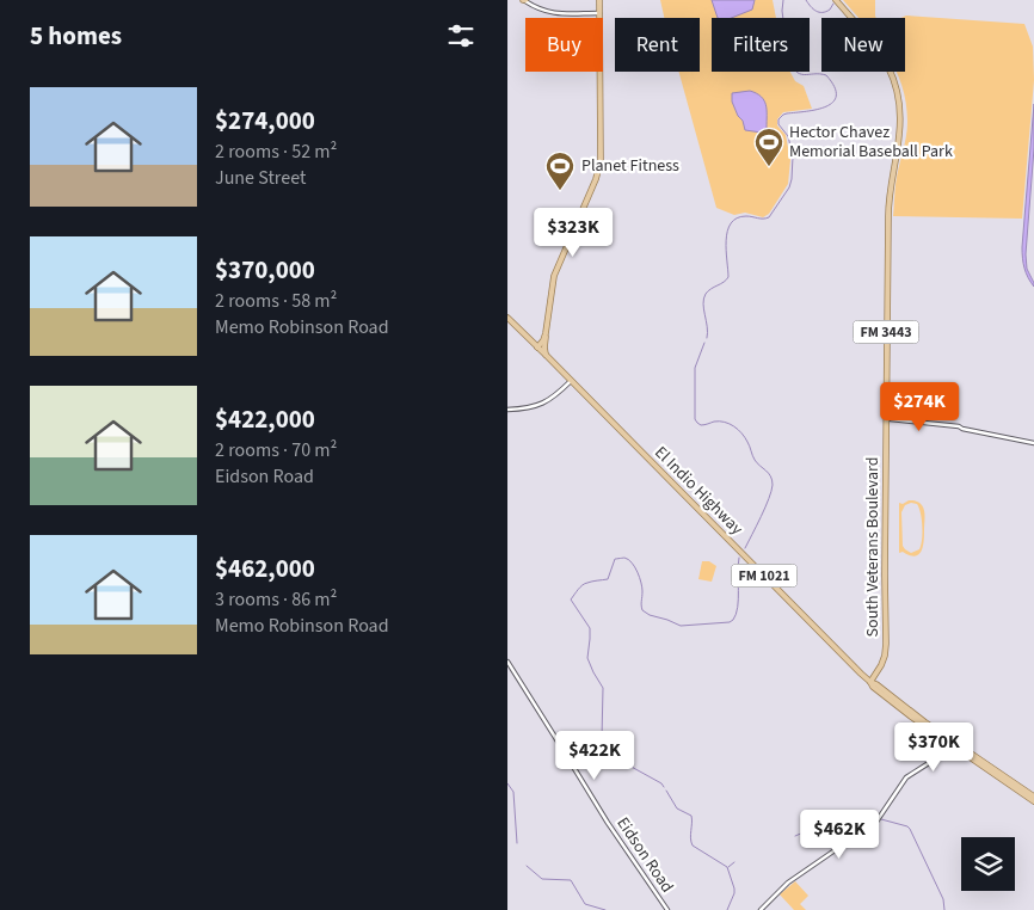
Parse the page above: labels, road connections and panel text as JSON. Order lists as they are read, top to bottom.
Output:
{
  "streets": {
    "main road": [
      "FM 3443",
      "El Indio Highway",
      "South Veterans Boulevard",
      "FM 1021"
    ],
    "street": ["Eidson Road"]
  },
  "crossings": [
    ["El Indio Highway", "South Veterans Boulevard"]
  ],
  "places": {
    "sports": ["Hector Chavez Memorial Baseball Park", "Planet Fitness"]
  },
  "page": {
    "heading": "5 homes",
    "chip": [
      "Buy",
      "Rent",
      "Filters",
      "New"
    ],
    "list": [
      {
        "name": "$274,000",
        "note": "2 rooms · 52 m² · June Street"
      },
      {
        "name": "$370,000",
        "note": "2 rooms · 58 m² · Memo Robinson Road"
      },
      {
        "name": "$422,000",
        "note": "2 rooms · 70 m² · Eidson Road"
      },
      {
        "name": "$462,000",
        "note": "3 rooms · 86 m² · Memo Robinson Road"
      }
    ],
    "price": [
      "$323K",
      "$274K",
      "$370K",
      "$422K",
      "$462K"
    ]
  }
}
